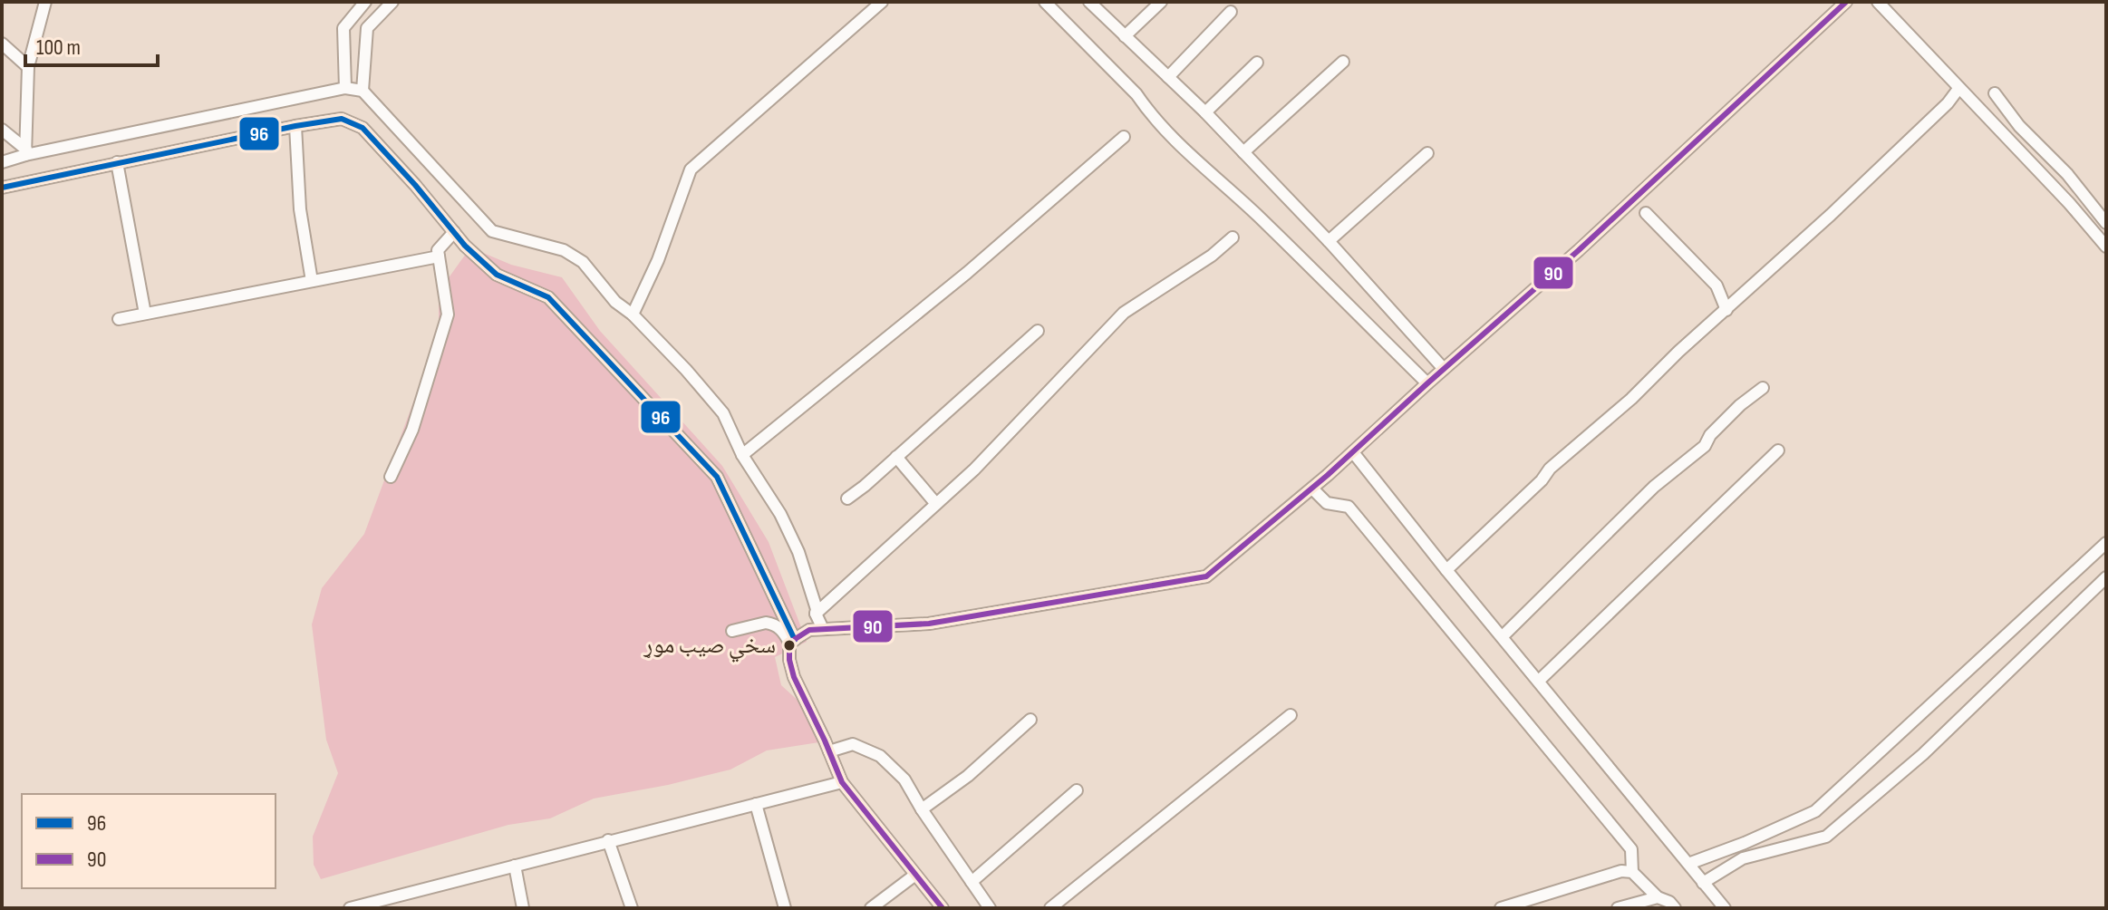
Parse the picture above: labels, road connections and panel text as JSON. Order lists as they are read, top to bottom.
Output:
{
  "places": ["سخي صیب موړ"],
  "lines": ["transit line 90", "transit line 96"],
  "legend": ["96", "90"],
  "scale_bar": "100 m"
}
